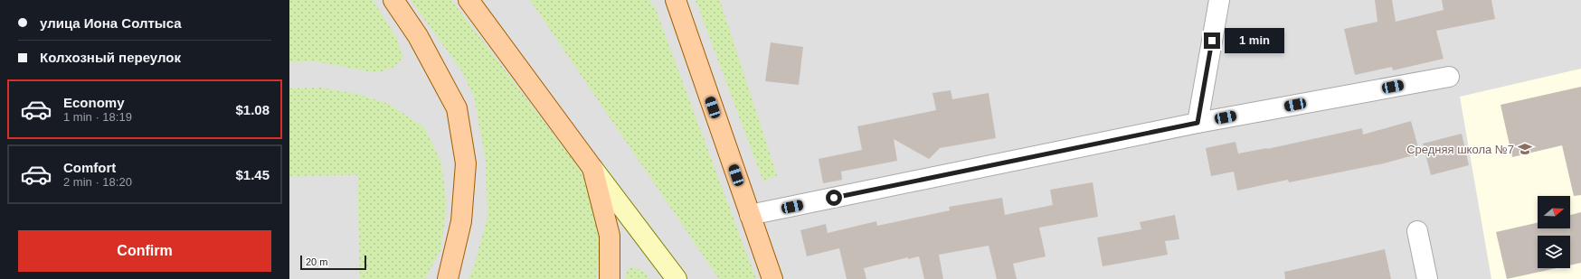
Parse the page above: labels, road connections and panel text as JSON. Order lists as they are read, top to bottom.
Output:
{
  "places": {
    "school or university": ["Средняя школа №7"]
  },
  "scale_bar": "20 m",
  "north": "right",
  "page": {
    "banner": ["улица Иона Солтыса", "Колхозный переулок"],
    "bubble": "1 min",
    "list": [
      {
        "name": "Economy",
        "note": "1 min · 18:19",
        "value": "$1.08"
      },
      {
        "name": "Comfort",
        "note": "2 min · 18:20",
        "value": "$1.45"
      }
    ],
    "buttons": "Confirm",
    "scale": "20 m"
  }
}
